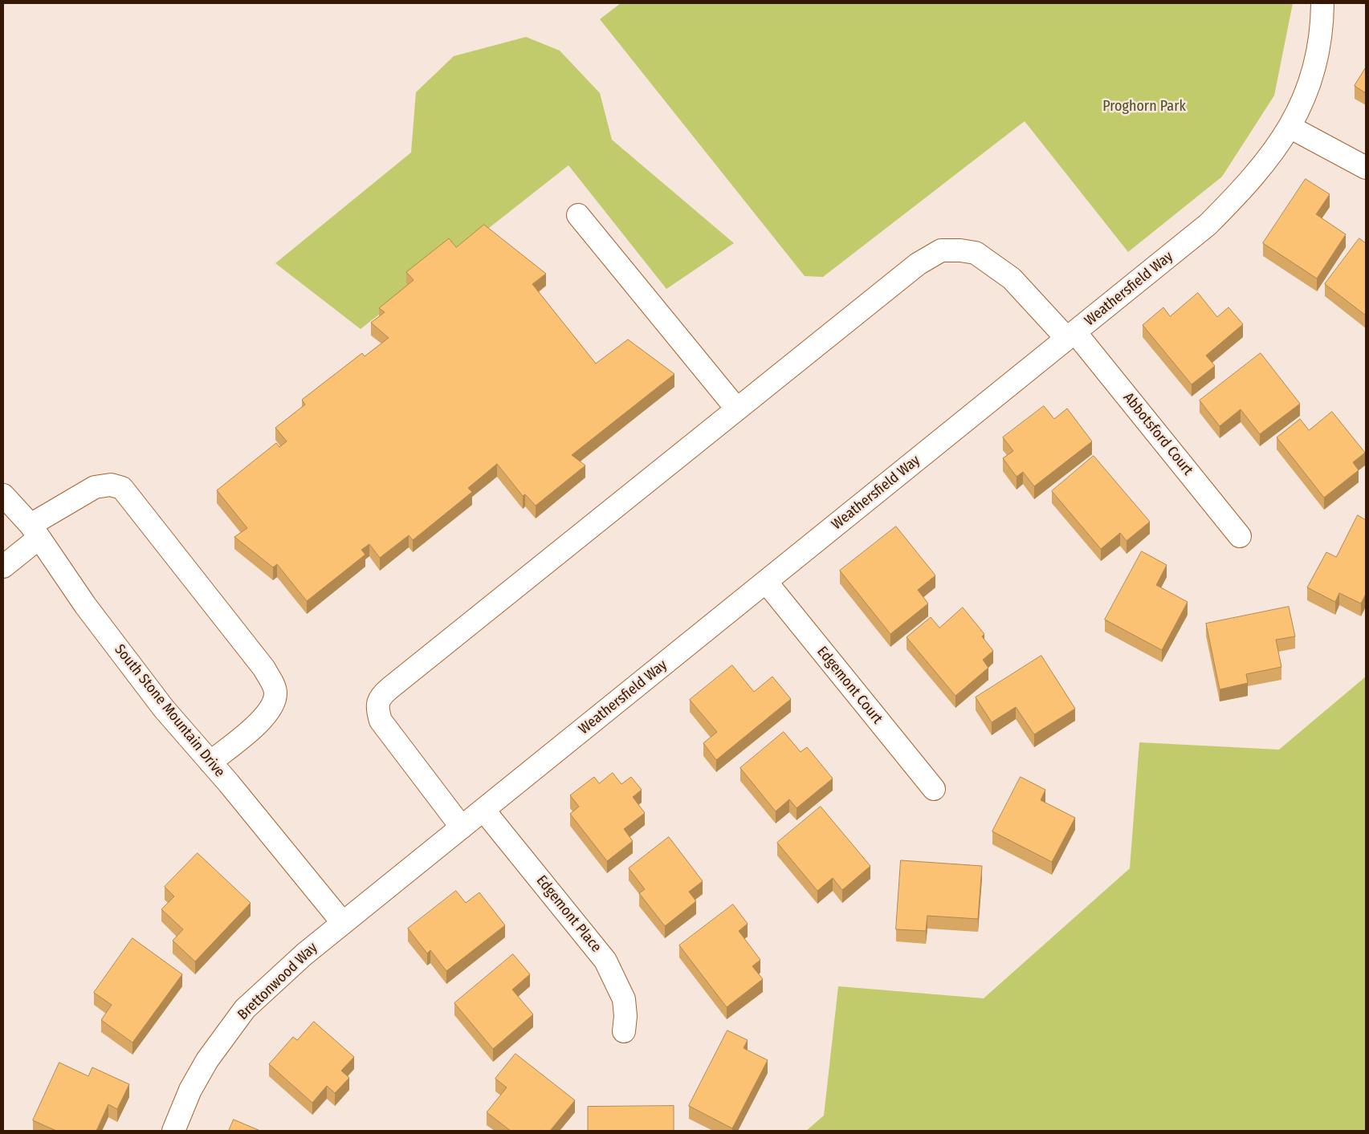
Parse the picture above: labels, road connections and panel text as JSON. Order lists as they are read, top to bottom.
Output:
{
  "streets": {
    "street": [
      "Weathersfield Way",
      "Abbotsford Court",
      "Edgemont Court",
      "South Stone Mountain Drive",
      "Edgemont Place",
      "Brettonwood Way"
    ]
  },
  "crossings": [
    ["Weathersfield Way", "Abbotsford Court"],
    ["Weathersfield Way", "Edgemont Court"],
    ["Weathersfield Way", "South Stone Mountain Drive"],
    ["Weathersfield Way", "Edgemont Place"],
    ["Weathersfield Way", "Brettonwood Way"],
    ["South Stone Mountain Drive", "Brettonwood Way"]
  ],
  "parks": ["Proghorn Park"]
}
